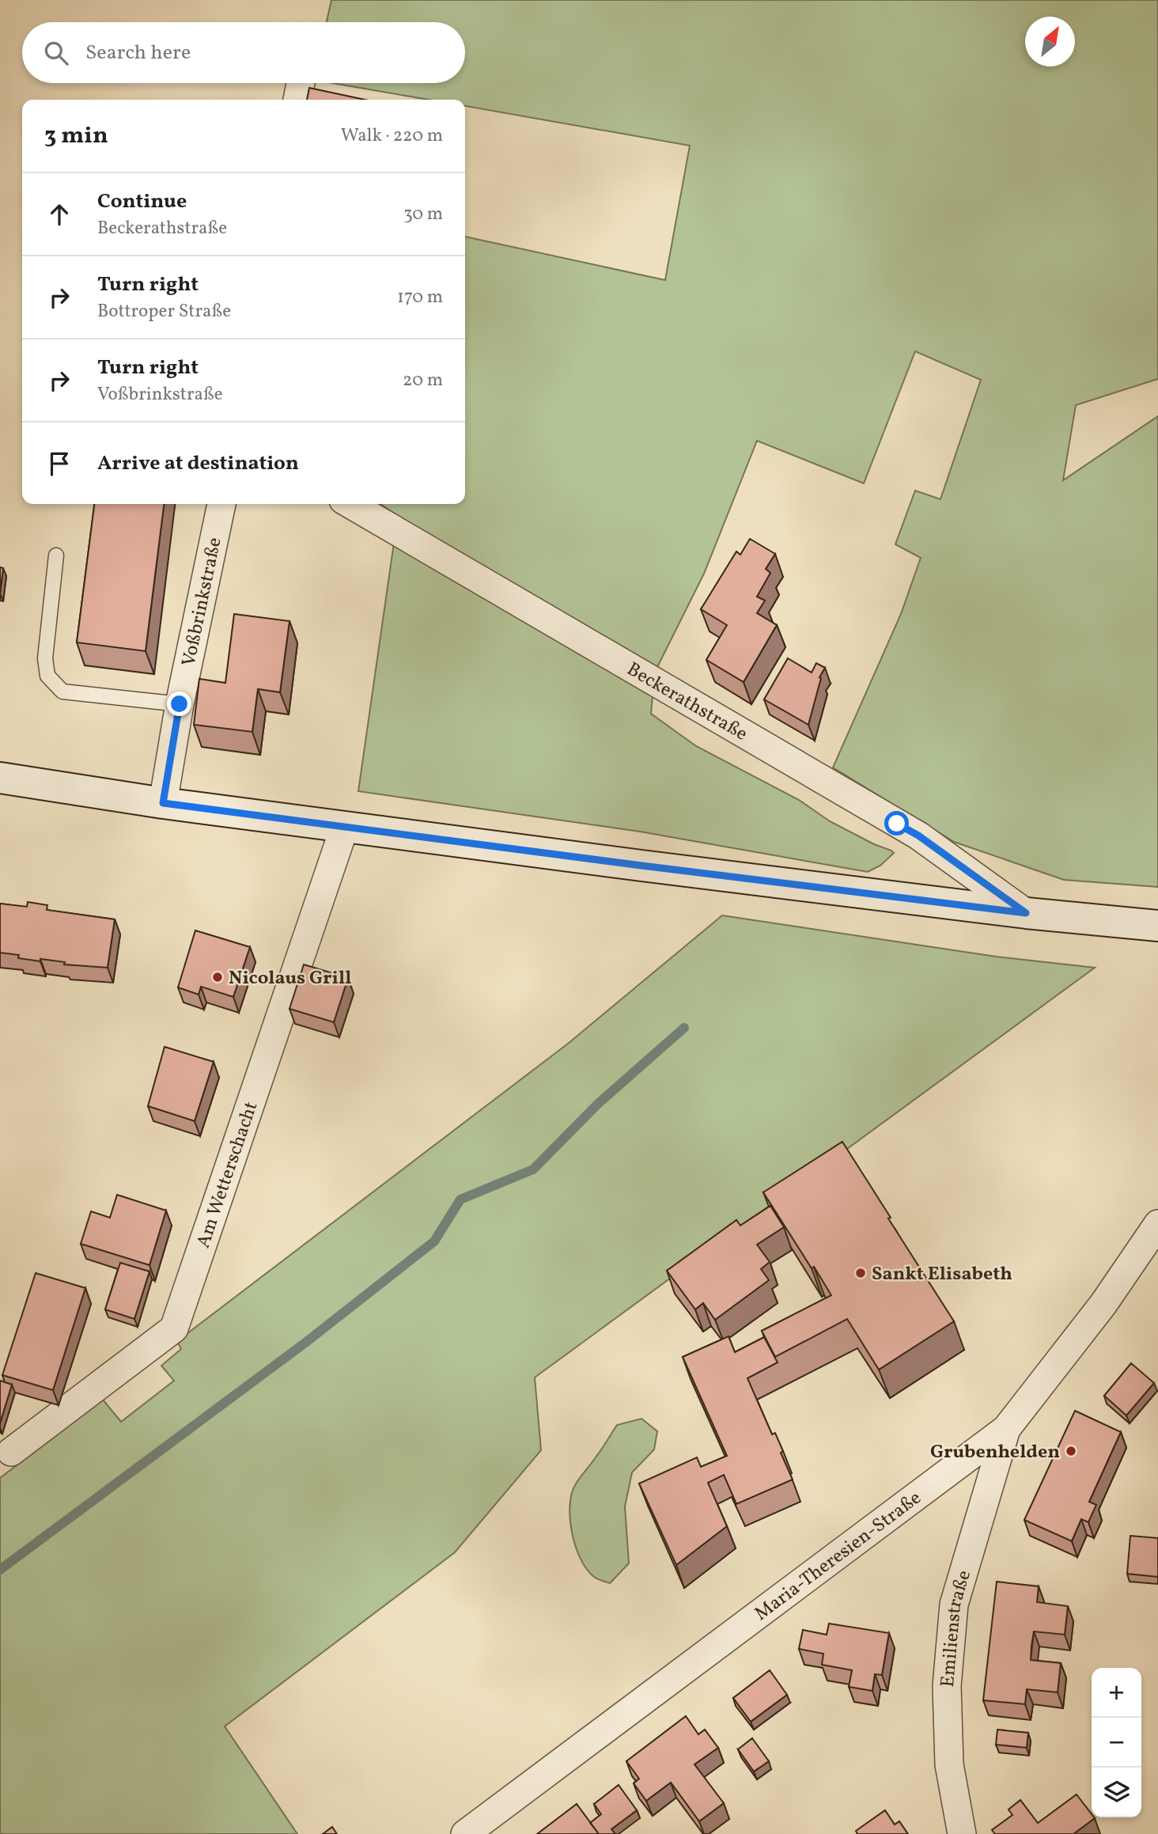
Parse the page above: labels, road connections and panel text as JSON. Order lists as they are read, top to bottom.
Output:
{
  "streets": {
    "street": [
      "Voßbrinkstraße",
      "Beckerathstraße",
      "Am Wetterschacht",
      "Maria-Theresien-Straße",
      "Emilienstraße"
    ]
  },
  "crossings": [
    ["Maria-Theresien-Straße", "Emilienstraße"]
  ],
  "places": ["Nicolaus Grill", "Sankt Elisabeth", "Grubenhelden"],
  "north": "top right",
  "page": {
    "search": "Search here",
    "heading": ["3 min", "Walk · 220 m"],
    "list": [
      ["Continue", "Beckerathstraße", "30 m"],
      ["Turn right", "Bottroper Straße", "170 m"],
      ["Turn right", "Voßbrinkstraße", "20 m"],
      "Arrive at destination"
    ],
    "map_buttons": ["+", "−"]
  }
}
